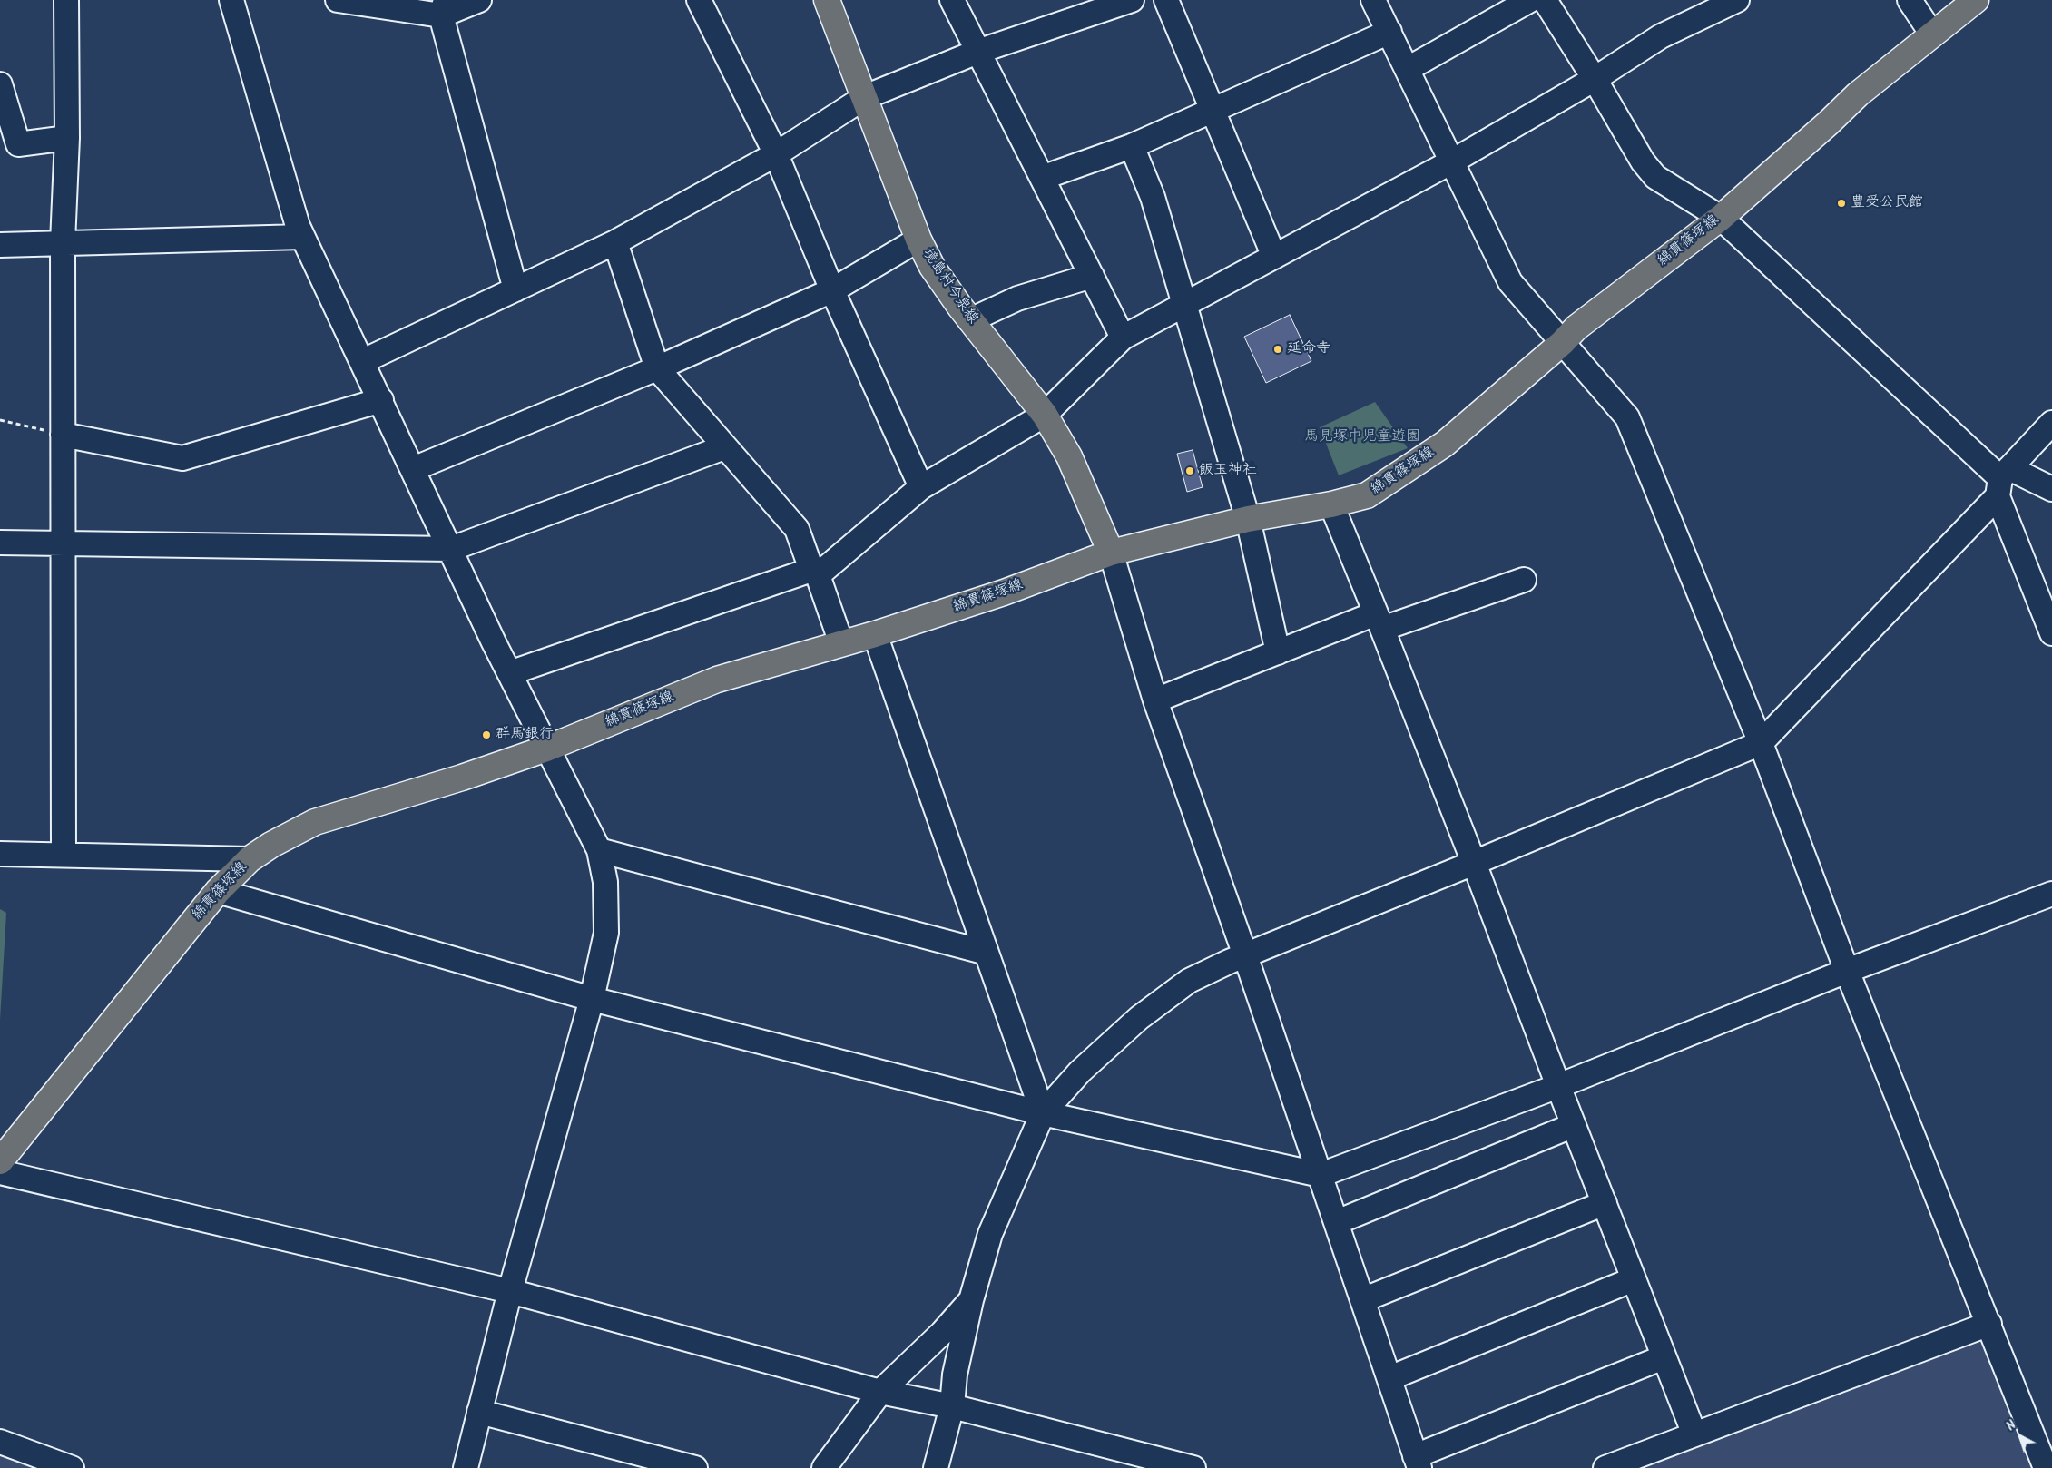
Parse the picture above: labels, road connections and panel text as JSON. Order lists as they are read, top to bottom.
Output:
{
  "streets": {
    "main road": ["綿貫篠塚線", "境島村今泉線"]
  },
  "crossings": [
    ["綿貫篠塚線", "境島村今泉線"]
  ],
  "parks": ["馬見塚中児童遊園"],
  "places": [
    "豊受公民館",
    "延命寺",
    "飯玉神社",
    "群馬銀行"
  ],
  "north": "top left"
}
